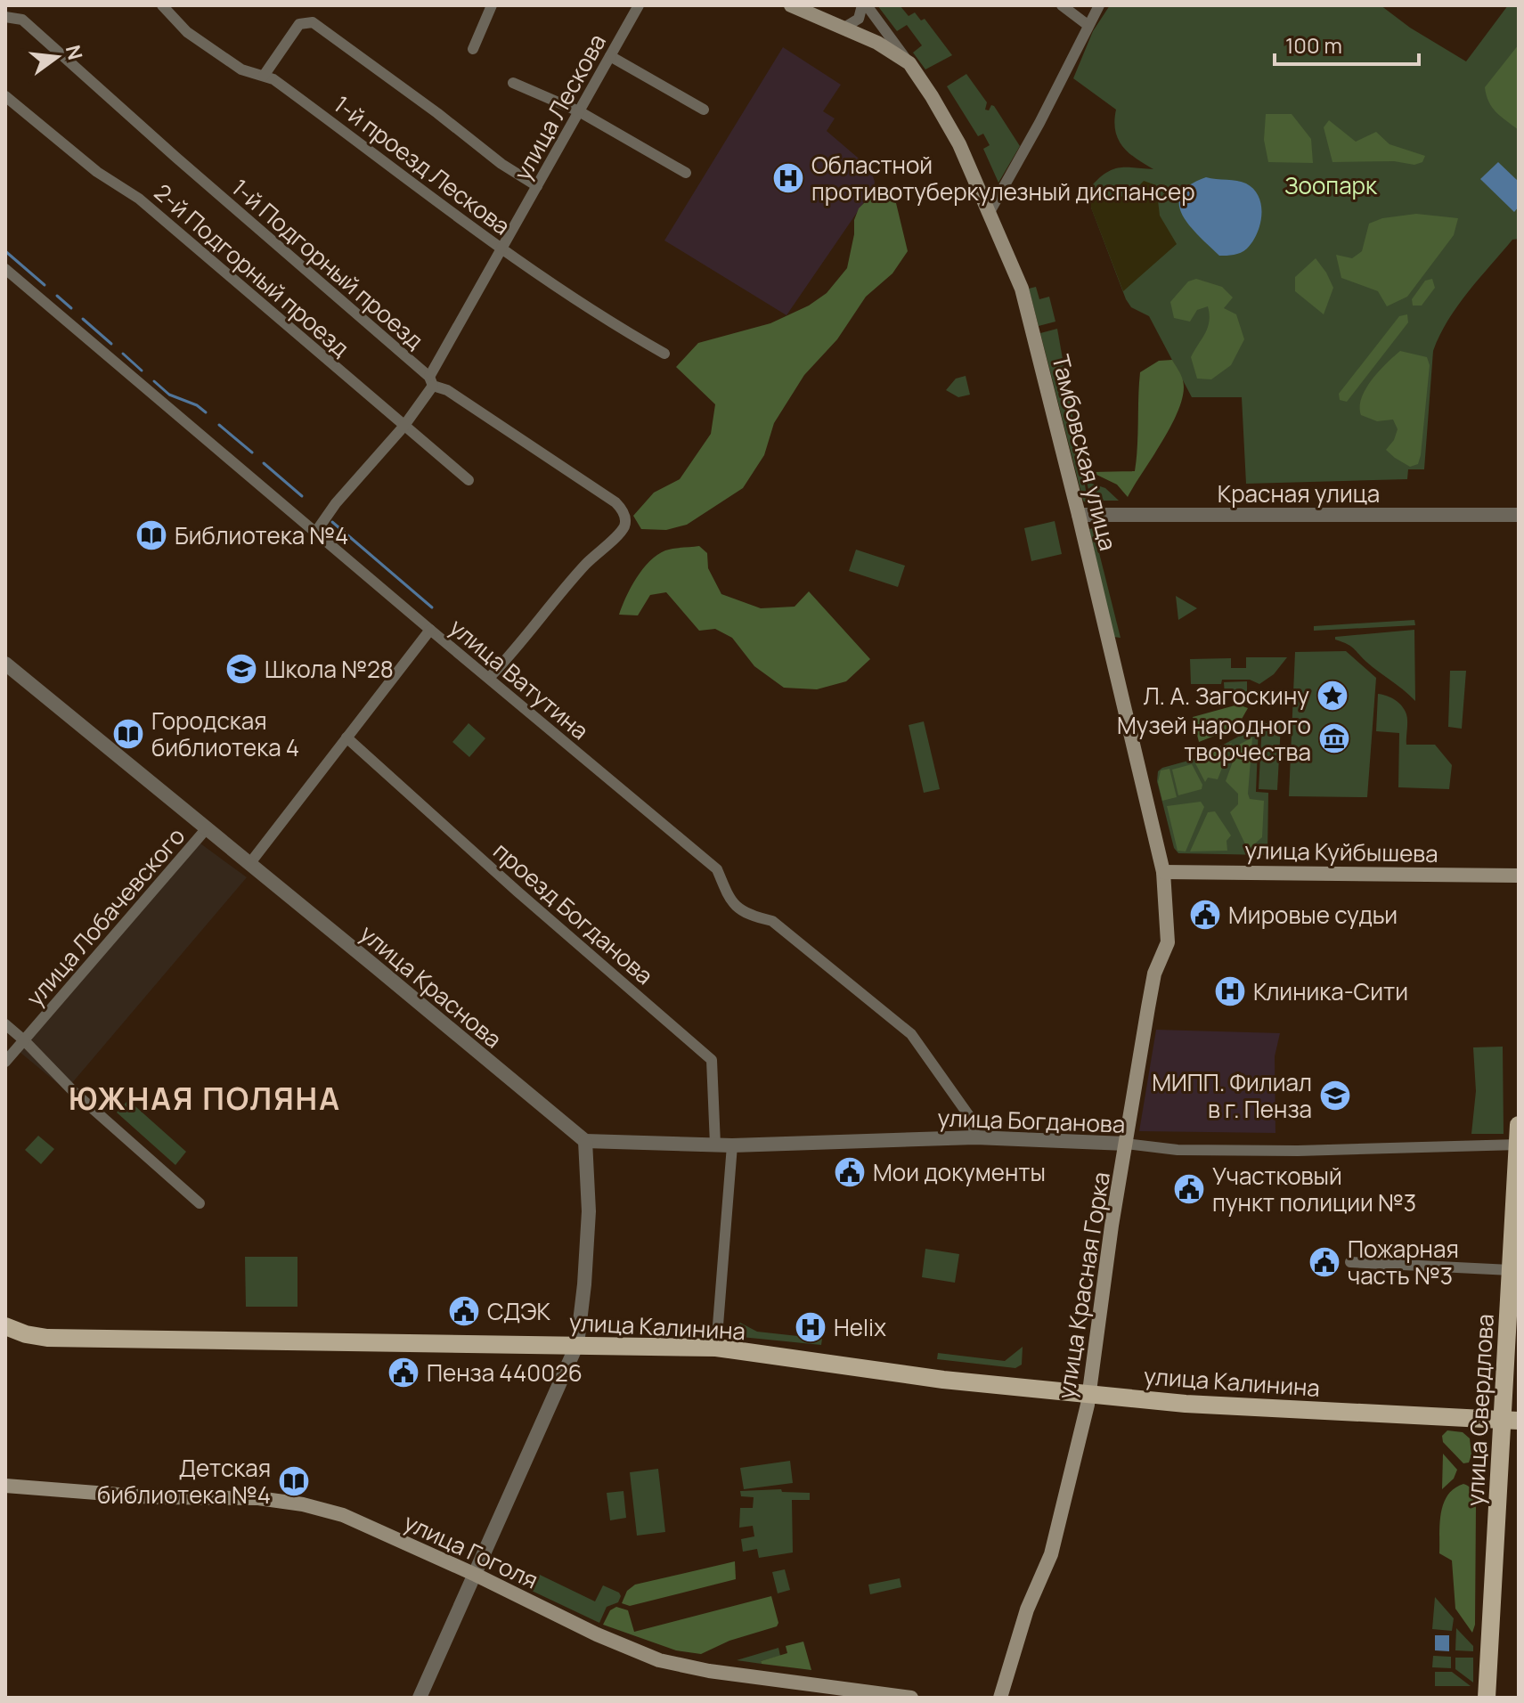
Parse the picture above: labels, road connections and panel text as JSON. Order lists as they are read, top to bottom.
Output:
{
  "streets": {
    "main road": [
      "Тамбовская улица",
      "улица Куйбышева",
      "улица Красная Горка",
      "улица Калинина",
      "улица Свердлова",
      "улица Гоголя"
    ],
    "street": [
      "улица Лескова",
      "1-й проезд Лескова",
      "1-й Подгорный проезд",
      "2-й Подгорный проезд",
      "Красная улица",
      "улица Ватутина",
      "проезд Богданова",
      "улица Лобачевского",
      "улица Краснова",
      "улица Богданова"
    ]
  },
  "crossings": [
    ["улица Лескова", "1-й проезд Лескова"],
    ["улица Лескова", "1-й Подгорный проезд"],
    ["улица Лескова", "2-й Подгорный проезд"],
    ["улица Лескова", "улица Ватутина"],
    ["1-й Подгорный проезд", "улица Ватутина"],
    ["Тамбовская улица", "Красная улица"],
    ["Тамбовская улица", "улица Куйбышева"],
    ["Тамбовская улица", "улица Красная Горка"],
    ["улица Ватутина", "улица Богданова"],
    ["улица Куйбышева", "улица Красная Горка"],
    ["проезд Богданова", "улица Богданова"],
    ["улица Лобачевского", "улица Краснова"],
    ["улица Краснова", "улица Богданова"],
    ["улица Богданова", "улица Красная Горка"],
    ["улица Богданова", "улица Свердлова"],
    ["улица Красная Горка", "улица Калинина"],
    ["улица Калинина", "улица Свердлова"]
  ],
  "districts": ["ЮЖНАЯ ПОЛЯНА"],
  "parks": ["Зоопарк"],
  "places": {
    "hospital": ["Областной противотуберкулезный диспансер", "Клиника-Сити", "Helix"],
    "library": ["Библиотека №4", "Городская библиотека 4", "Детская библиотека №4"],
    "school or university": ["Школа №28", "МИПП. Филиал в г. Пенза"],
    "place": ["Л. А. Загоскину"],
    "museum": ["Музей народного творчества"],
    "public building": [
      "Мировые судьи",
      "Мои документы",
      "Участковый пункт полиции №3",
      "Пожарная часть №3",
      "СДЭК",
      "Пенза 440026"
    ]
  },
  "scale_bar": "100 m",
  "north": "right"
}
